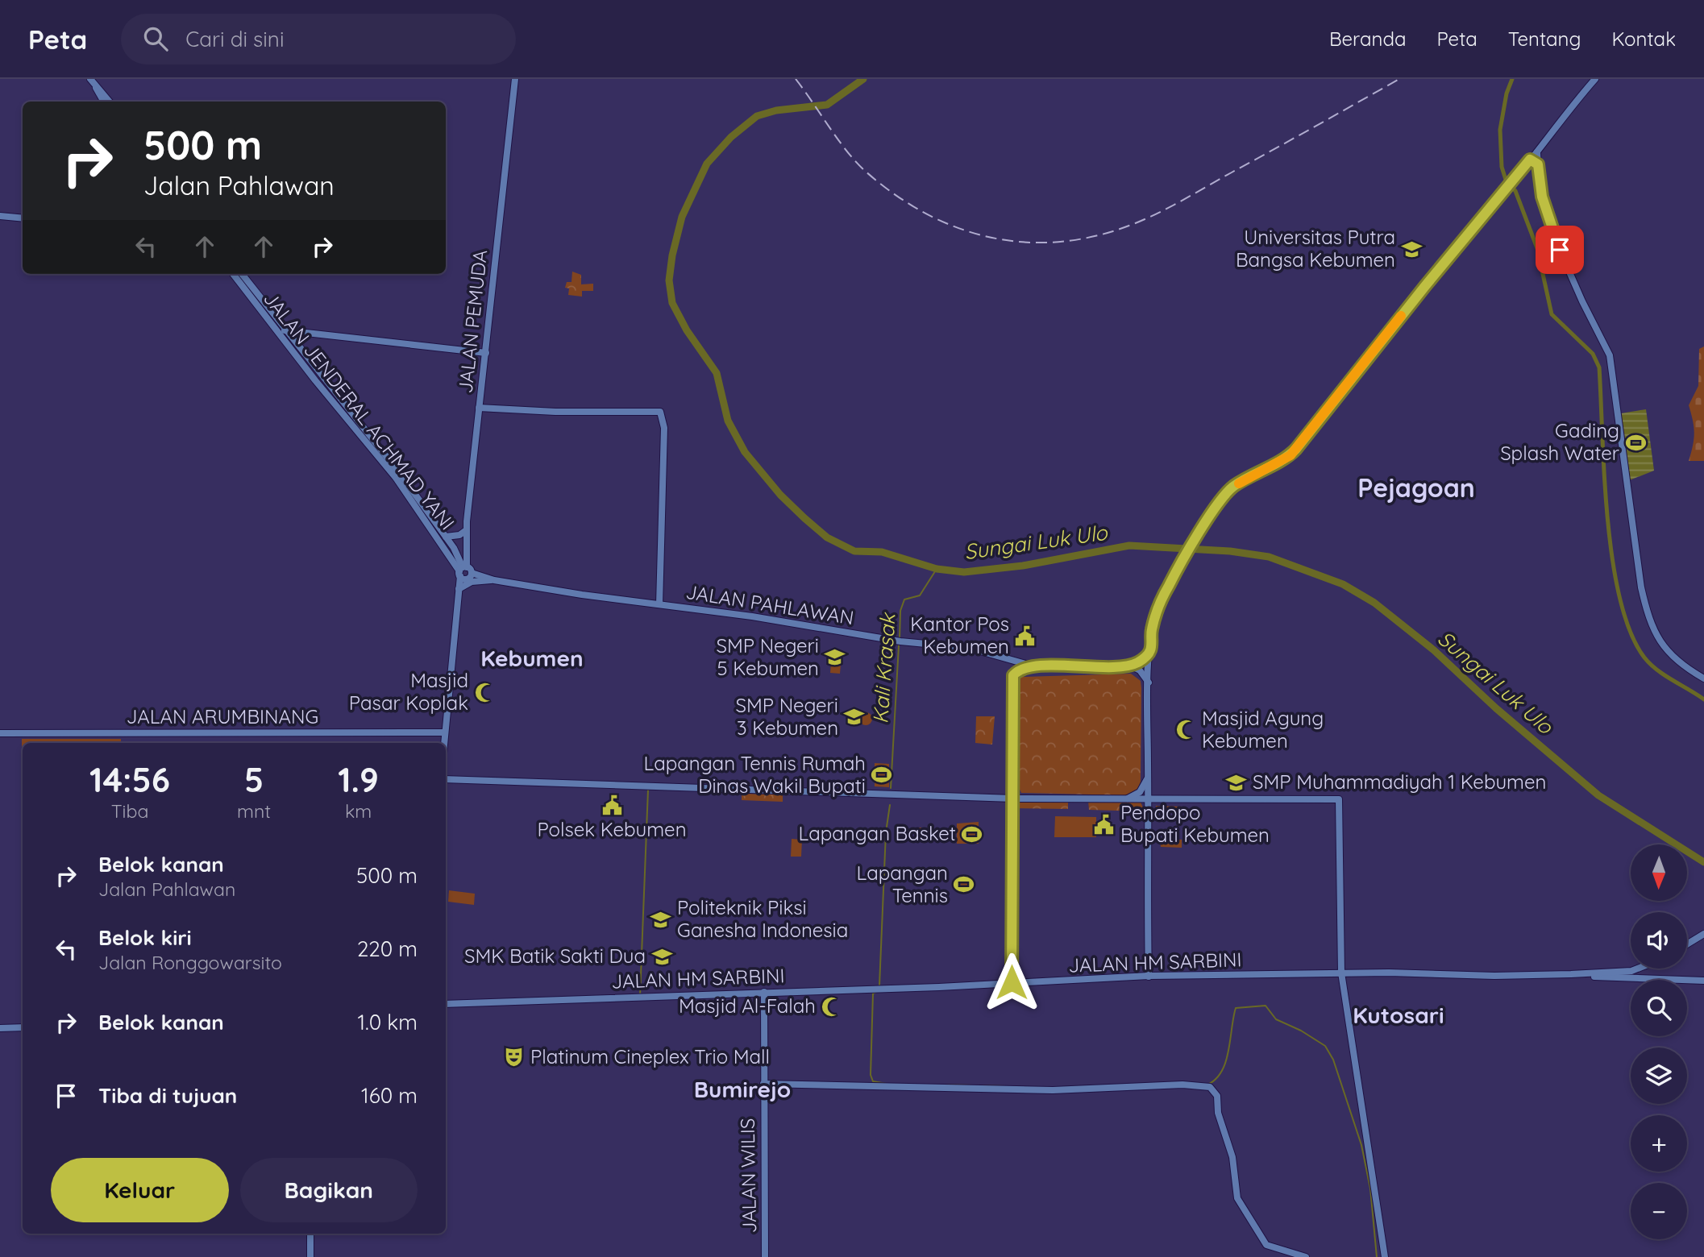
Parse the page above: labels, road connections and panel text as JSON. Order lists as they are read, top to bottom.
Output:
{
  "streets": {
    "main road": [
      "JALAN PEMUDA",
      "JALAN JENDERAL ACHMAD YANI",
      "JALAN PAHLAWAN",
      "JALAN ARUMBINANG",
      "JALAN HM SARBINI",
      "JALAN WILIS"
    ]
  },
  "crossings": [
    ["JALAN PEMUDA", "JALAN JENDERAL ACHMAD YANI"],
    ["JALAN PEMUDA", "JALAN PAHLAWAN"],
    ["JALAN JENDERAL ACHMAD YANI", "JALAN PAHLAWAN"],
    ["JALAN HM SARBINI", "JALAN WILIS"]
  ],
  "districts": [
    "Pejagoan",
    "Kebumen",
    "Kutosari",
    "Bumirejo"
  ],
  "water": ["Sungai Luk Ulo", "Kali Krasak"],
  "places": {
    "school or university": [
      "Universitas Putra Bangsa Kebumen",
      "SMP Negeri 5 Kebumen",
      "SMP Negeri 3 Kebumen",
      "SMP Muhammadiyah 1 Kebumen",
      "Politeknik Piksi Ganesha Indonesia",
      "SMK Batik Sakti Dua"
    ],
    "sports": [
      "Gading Splash Water",
      "Lapangan Tennis Rumah Dinas Wakil Bupati",
      "Lapangan Basket",
      "Lapangan Tennis"
    ],
    "public building": ["Kantor Pos Kebumen", "Polsek Kebumen", "Pendopo Bupati Kebumen"],
    "mosque": ["Masjid Pasar Koplak", "Masjid Agung Kebumen", "Masjid Al-Falah"],
    "theatre": ["Platinum Cineplex Trio Mall"]
  },
  "north": "bottom",
  "page": {
    "header": "Peta",
    "search": "Cari di sini",
    "nav": [
      "Beranda",
      "Peta",
      "Tentang",
      "Kontak"
    ],
    "turn": ["500 m", "Jalan Pahlawan"],
    "eta": [
      "14:56",
      "Tiba",
      "5",
      "mnt",
      "1.9",
      "km"
    ],
    "list": [
      {
        "name": "Belok kanan",
        "note": "Jalan Pahlawan",
        "value": "500 m"
      },
      {
        "name": "Belok kiri",
        "note": "Jalan Ronggowarsito",
        "value": "220 m"
      },
      {
        "name": "Belok kanan",
        "value": "1.0 km"
      },
      {
        "name": "Tiba di tujuan",
        "value": "160 m"
      }
    ],
    "map_buttons": ["+", "−"],
    "buttons": ["Keluar", "Bagikan"]
  }
}
